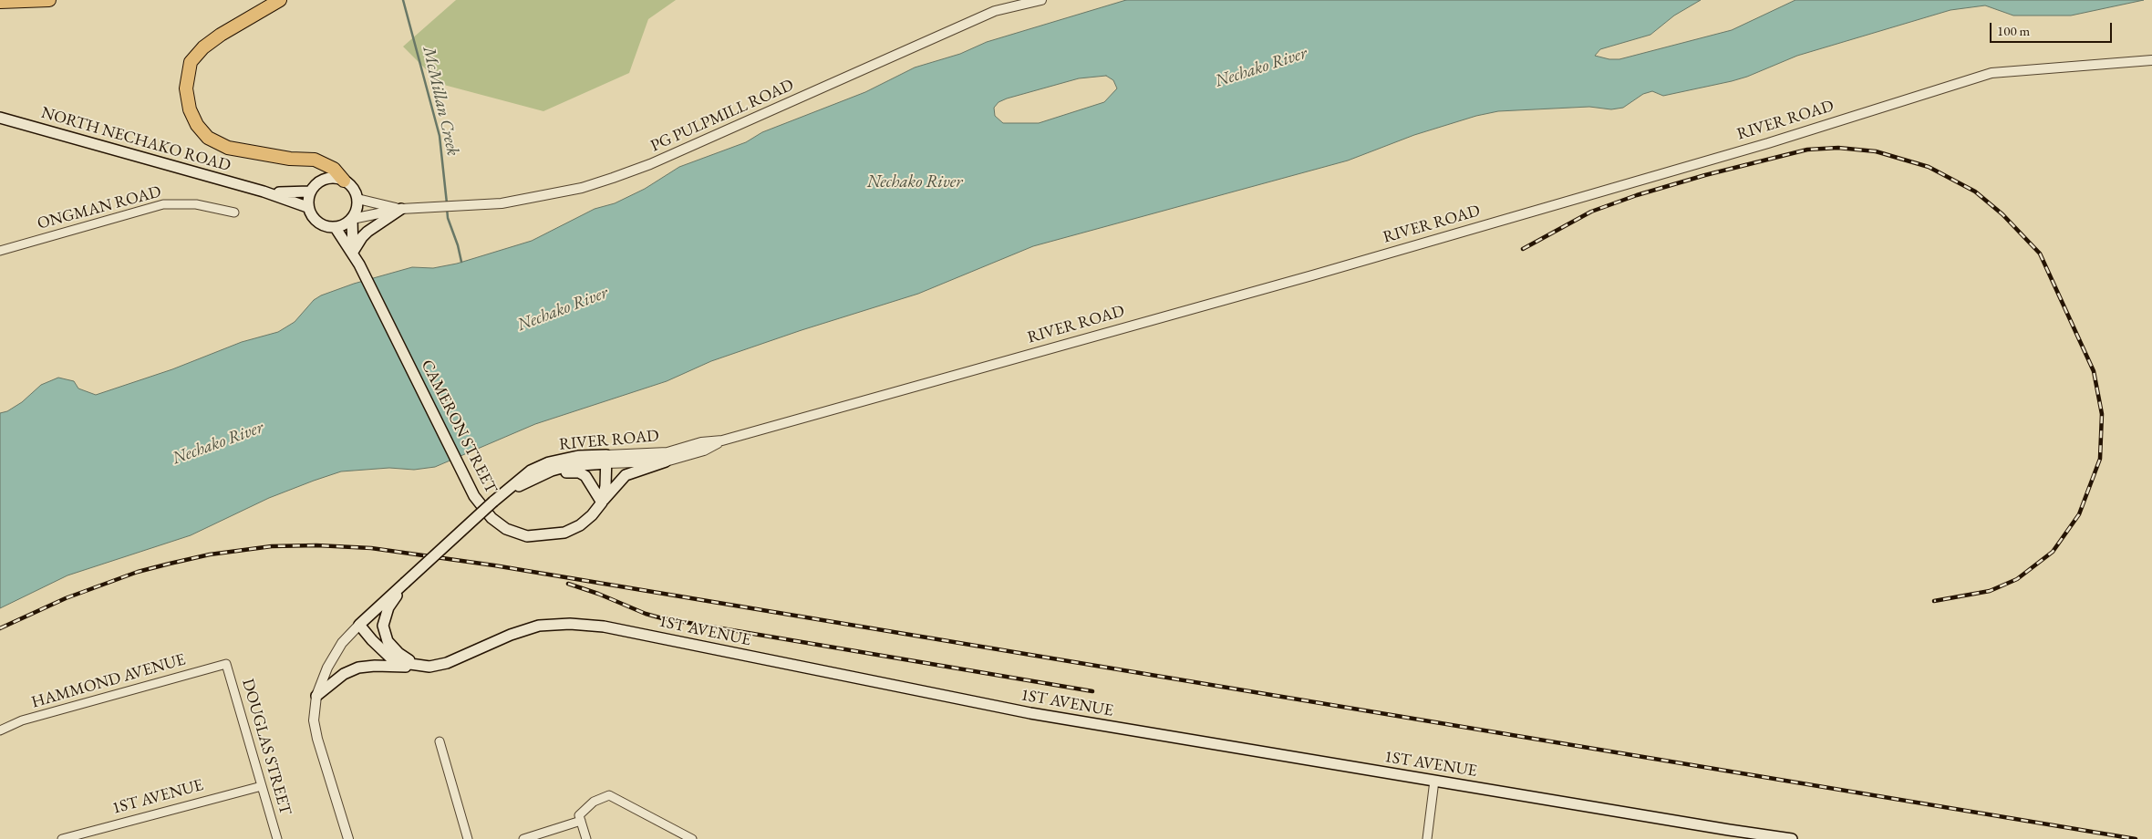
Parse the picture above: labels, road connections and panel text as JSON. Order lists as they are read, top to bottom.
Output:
{
  "streets": {
    "main road": [
      "RIVER ROAD",
      "NORTH NECHAKO ROAD",
      "CAMERON STREET",
      "1ST AVENUE"
    ],
    "street": [
      "PG PULPMILL ROAD",
      "ONGMAN ROAD",
      "HAMMOND AVENUE",
      "DOUGLAS STREET"
    ]
  },
  "crossings": [
    ["RIVER ROAD", "CAMERON STREET"],
    ["RIVER ROAD", "1ST AVENUE"],
    ["1ST AVENUE", "DOUGLAS STREET"],
    ["HAMMOND AVENUE", "DOUGLAS STREET"]
  ],
  "water": ["Nechako River", "McMillan Creek"],
  "scale_bar": "100 m"
}
